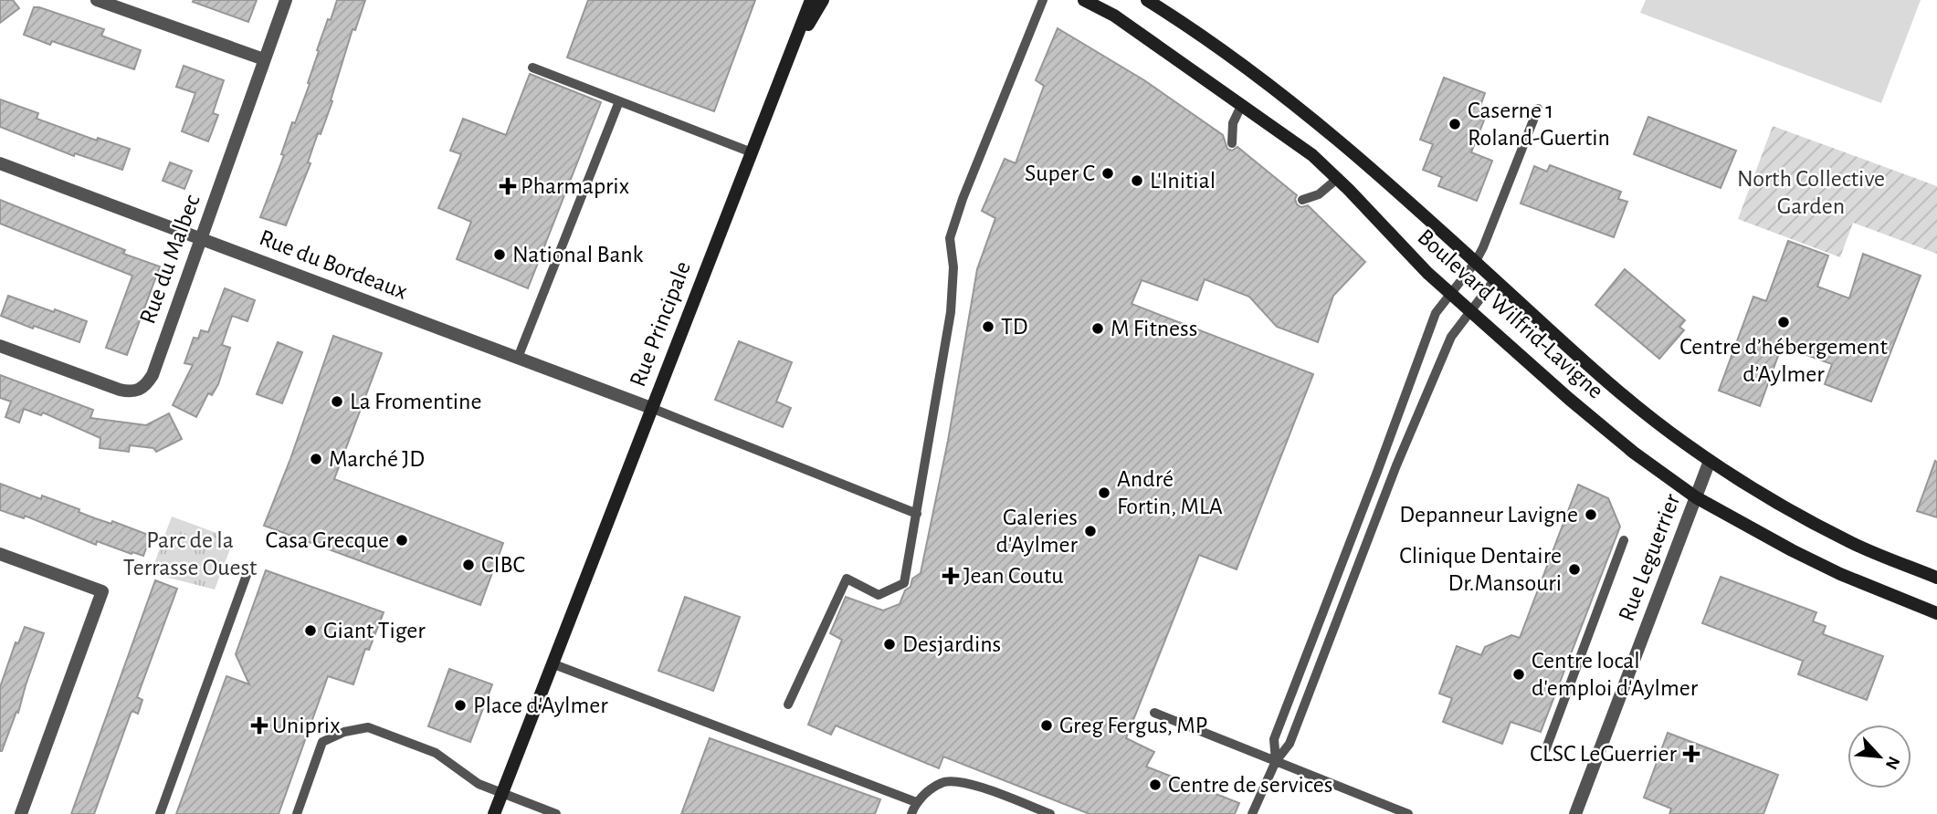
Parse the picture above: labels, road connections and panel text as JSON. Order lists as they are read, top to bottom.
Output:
{
  "streets": {
    "main road": ["Boulevard Wilfrid-Lavigne", "Rue Principale"],
    "street": ["Rue du Malbec", "Rue du Bordeaux", "Rue Leguerrier"]
  },
  "crossings": [
    ["Rue du Malbec", "Rue du Bordeaux"],
    ["Rue du Bordeaux", "Rue Principale"],
    ["Boulevard Wilfrid-Lavigne", "Rue Leguerrier"]
  ],
  "parks": ["North Collective Garden", "Parc de la Terrasse Ouest"],
  "places": {
    "other": [
      "Caserne 1 Roland-Guertin",
      "Super C",
      "L'Initial",
      "National Bank",
      "Centre d’hébergement d’Aylmer",
      "TD",
      "M Fitness",
      "La Fromentine",
      "Marché JD",
      "André Fortin, MLA",
      "Depanneur Lavigne",
      "Galeries d'Aylmer",
      "Casa Grecque",
      "CIBC",
      "Clinique Dentaire Dr.Mansouri",
      "Giant Tiger",
      "Desjardins",
      "Centre local d'emploi d'Aylmer",
      "Place d'Aylmer",
      "Greg Fergus, MP",
      "Centre de services"
    ],
    "health": [
      "Pharmaprix",
      "Jean Coutu",
      "Uniprix",
      "CLSC LeGuerrier"
    ]
  },
  "north": "bottom right"
}
